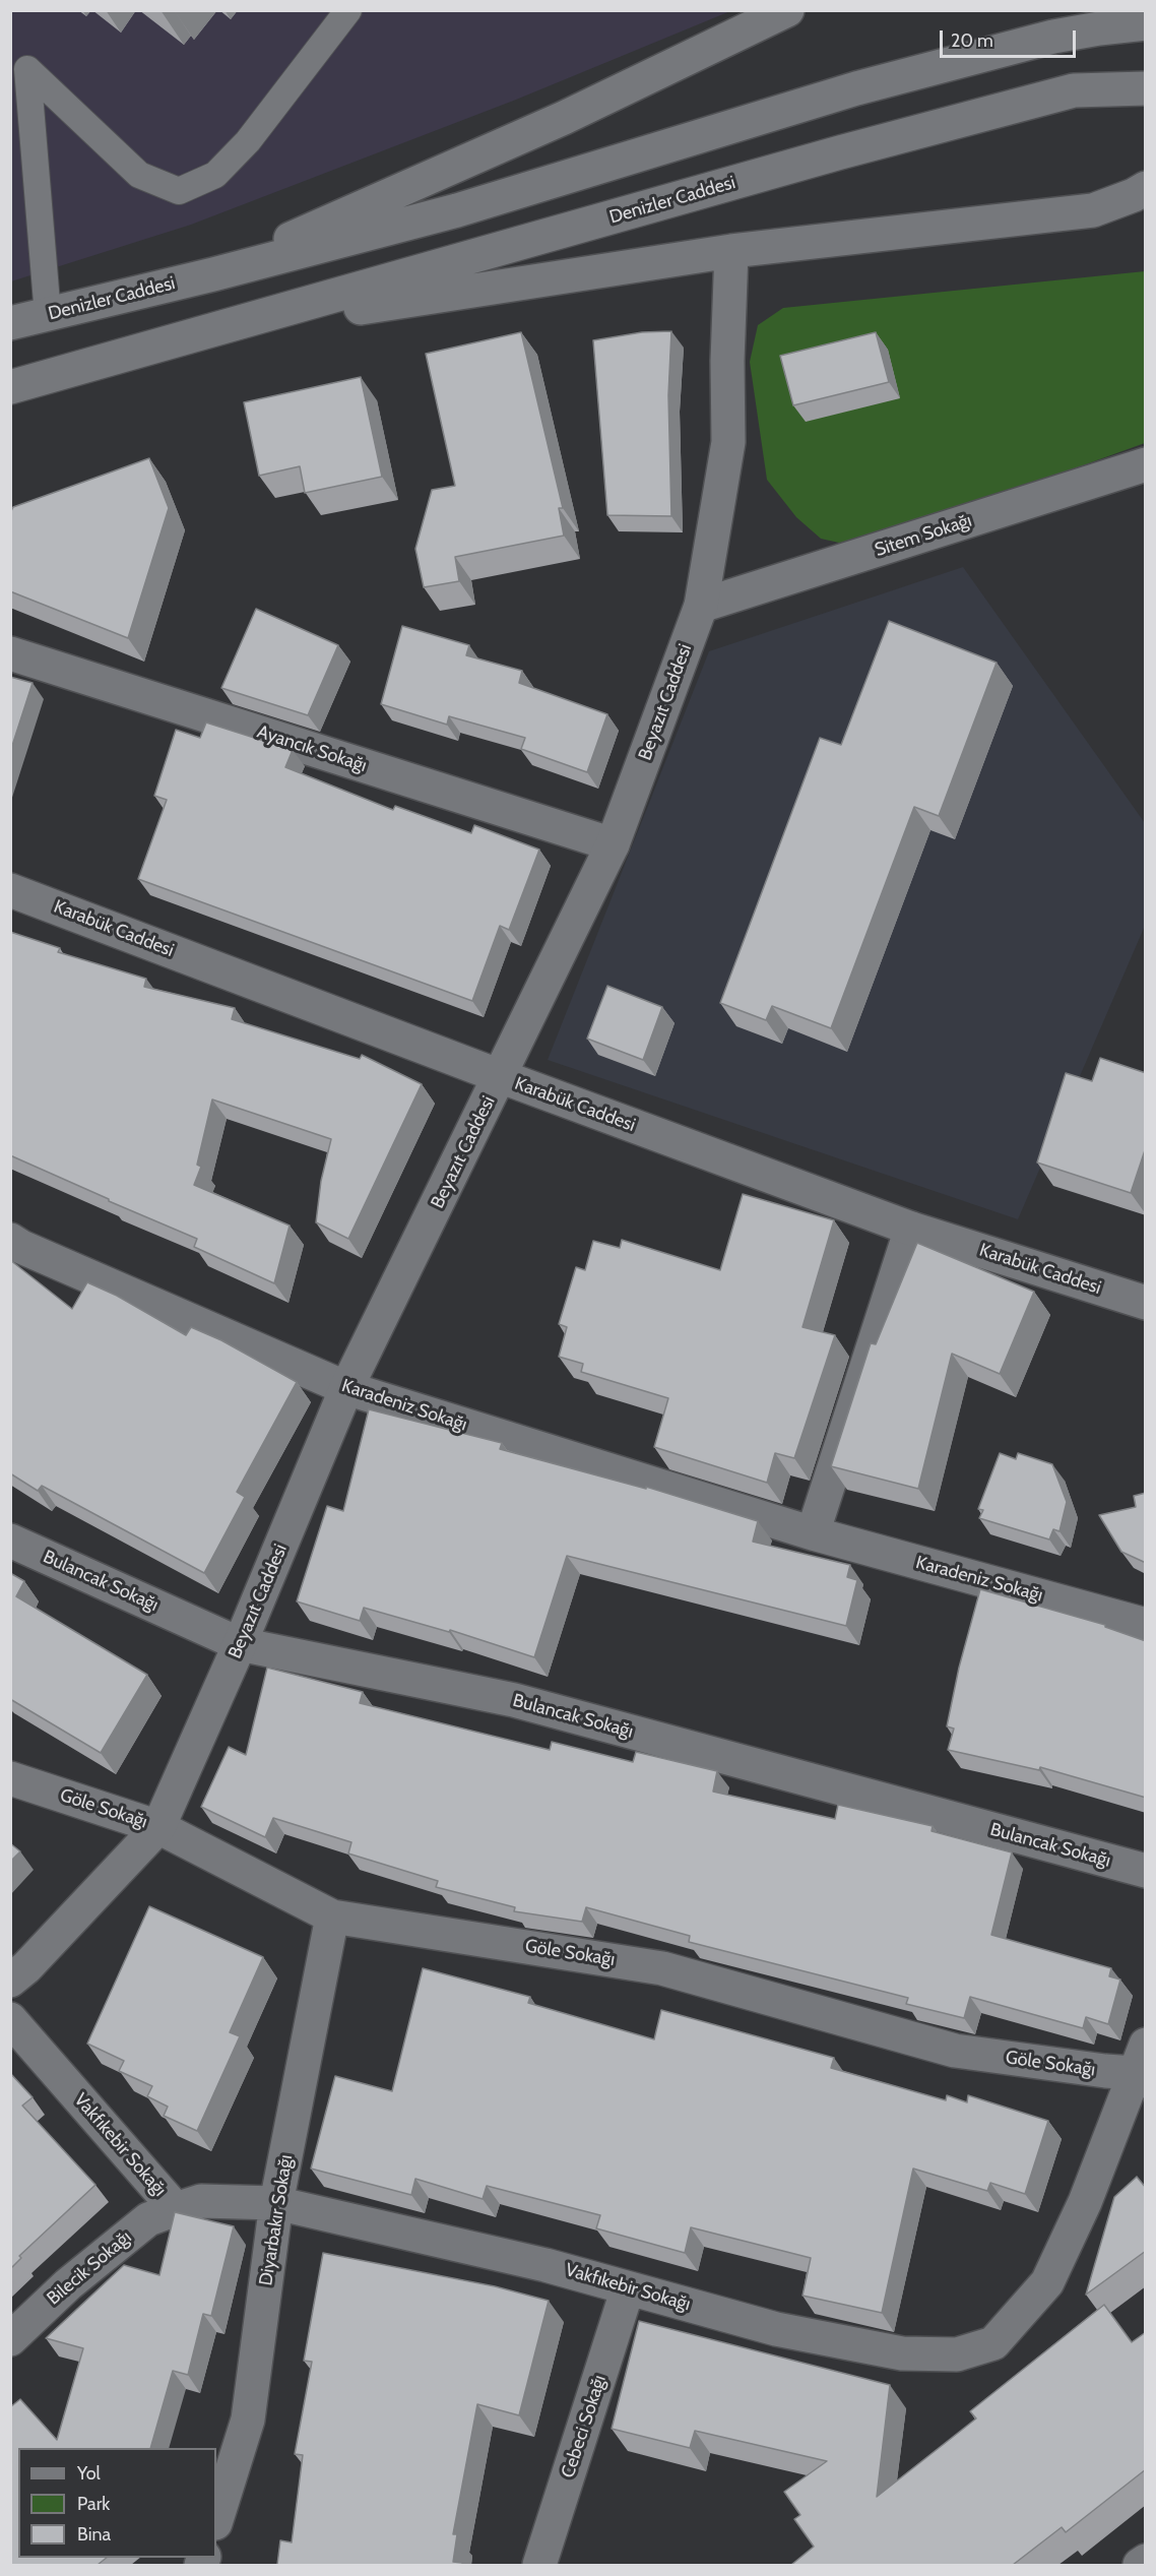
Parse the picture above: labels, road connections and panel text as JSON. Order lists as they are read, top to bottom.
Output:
{
  "streets": {
    "street": [
      "Denizler Caddesi",
      "Sitem Sokağı",
      "Beyazıt Caddesi",
      "Ayancık Sokağı",
      "Karabük Caddesi",
      "Karadeniz Sokağı",
      "Bulancak Sokağı",
      "Göle Sokağı",
      "Vakfıkebir Sokağı",
      "Diyarbakır Sokağı",
      "Bilecik Sokağı",
      "Cebeci Sokağı"
    ]
  },
  "crossings": [
    ["Denizler Caddesi", "Beyazıt Caddesi"],
    ["Sitem Sokağı", "Beyazıt Caddesi"],
    ["Beyazıt Caddesi", "Ayancık Sokağı"],
    ["Beyazıt Caddesi", "Karabük Caddesi"],
    ["Beyazıt Caddesi", "Karadeniz Sokağı"],
    ["Beyazıt Caddesi", "Bulancak Sokağı"],
    ["Beyazıt Caddesi", "Göle Sokağı"],
    ["Göle Sokağı", "Vakfıkebir Sokağı"],
    ["Göle Sokağı", "Diyarbakır Sokağı"],
    ["Vakfıkebir Sokağı", "Diyarbakır Sokağı"],
    ["Vakfıkebir Sokağı", "Bilecik Sokağı"],
    ["Vakfıkebir Sokağı", "Cebeci Sokağı"]
  ],
  "legend": ["Yol", "Park", "Bina"],
  "scale_bar": "20 m"
}
